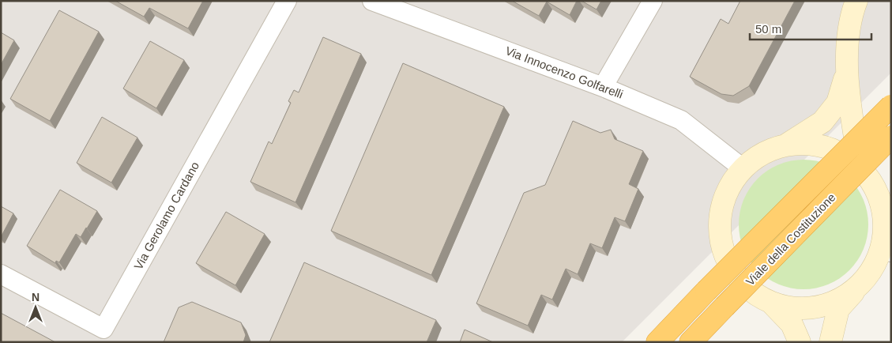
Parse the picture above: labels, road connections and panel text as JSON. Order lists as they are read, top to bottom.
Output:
{
  "streets": {
    "highway": ["Viale della Costituzione"],
    "street": ["Via Innocenzo Golfarelli", "Via Gerolamo Cardano"]
  },
  "scale_bar": "50 m",
  "north": "top"
}
